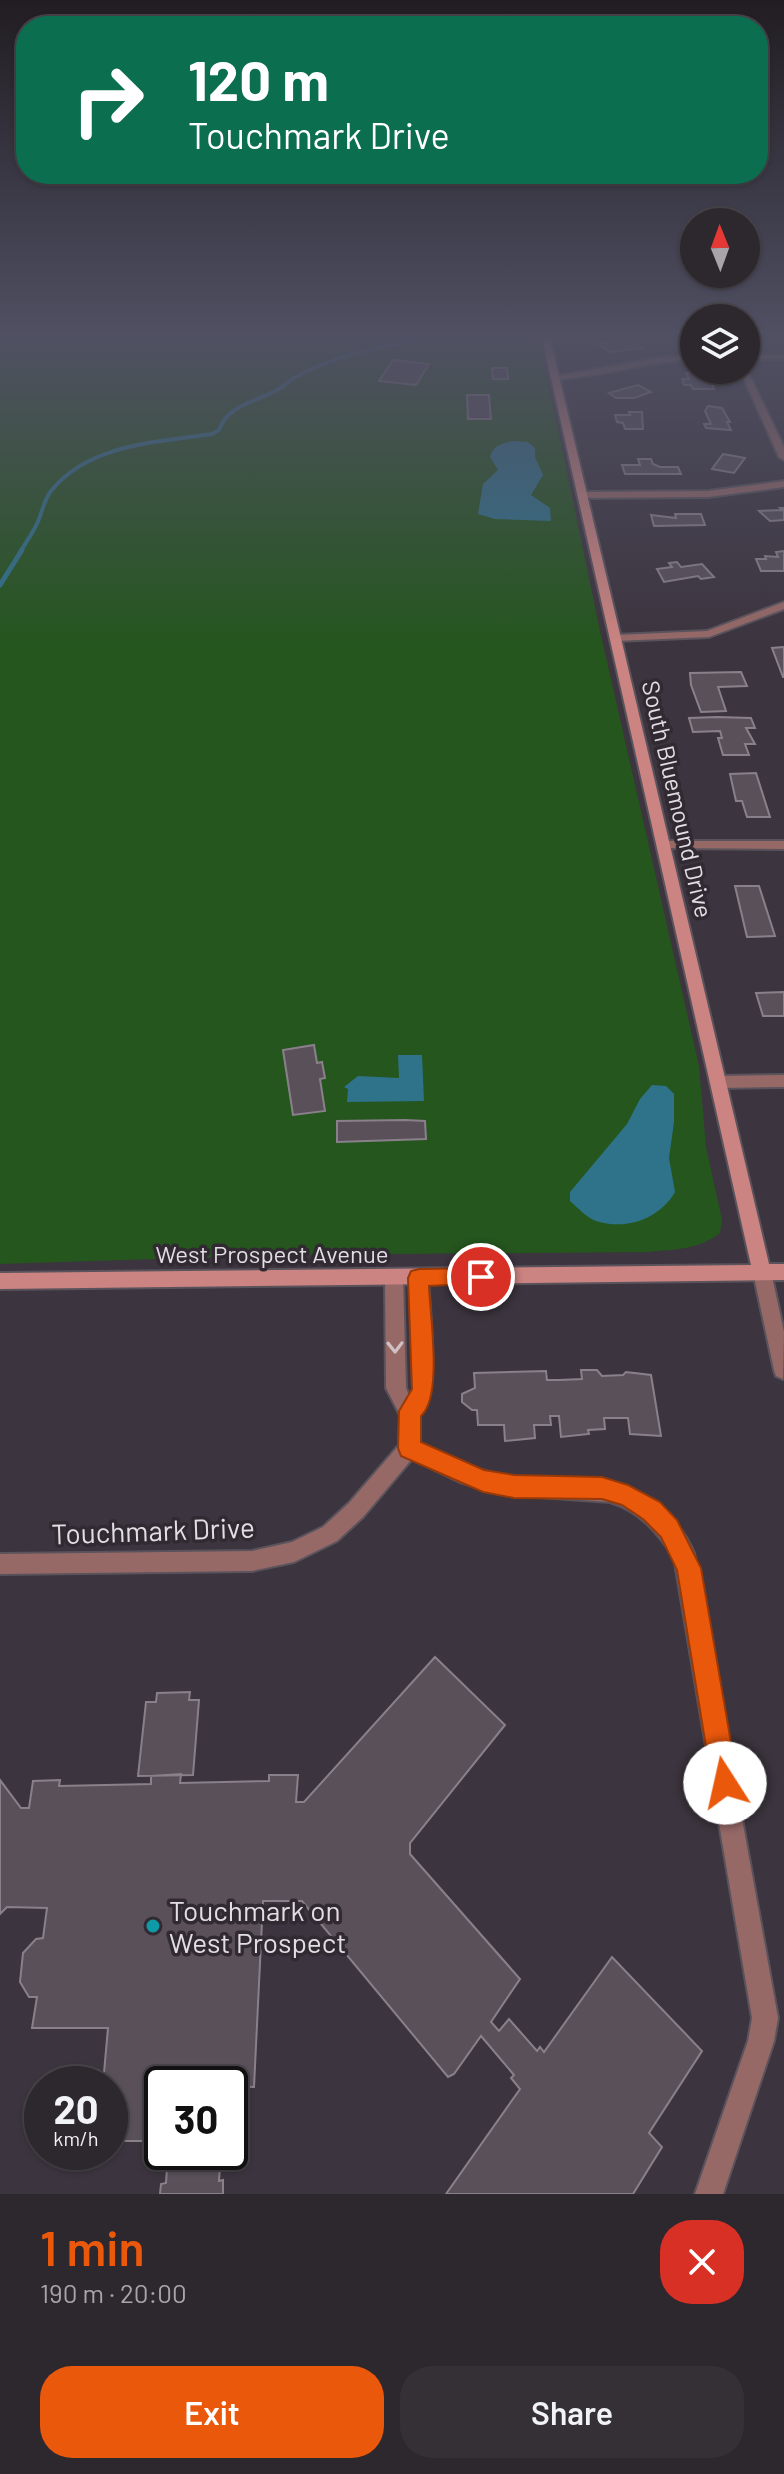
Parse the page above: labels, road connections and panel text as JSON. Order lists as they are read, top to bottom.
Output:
{
  "streets": {
    "main road": ["South Bluemound Drive", "West Prospect Avenue"],
    "street": ["Touchmark Drive"]
  },
  "crossings": [
    ["South Bluemound Drive", "West Prospect Avenue"]
  ],
  "places": ["Touchmark on West Prospect"],
  "north": "top",
  "page": {
    "turn": ["120 m", "Touchmark Drive"],
    "speed": "20 km/h",
    "limit": "30",
    "heading": ["1 min", "190 m · 20:00"],
    "buttons": ["Exit", "Share"]
  }
}
